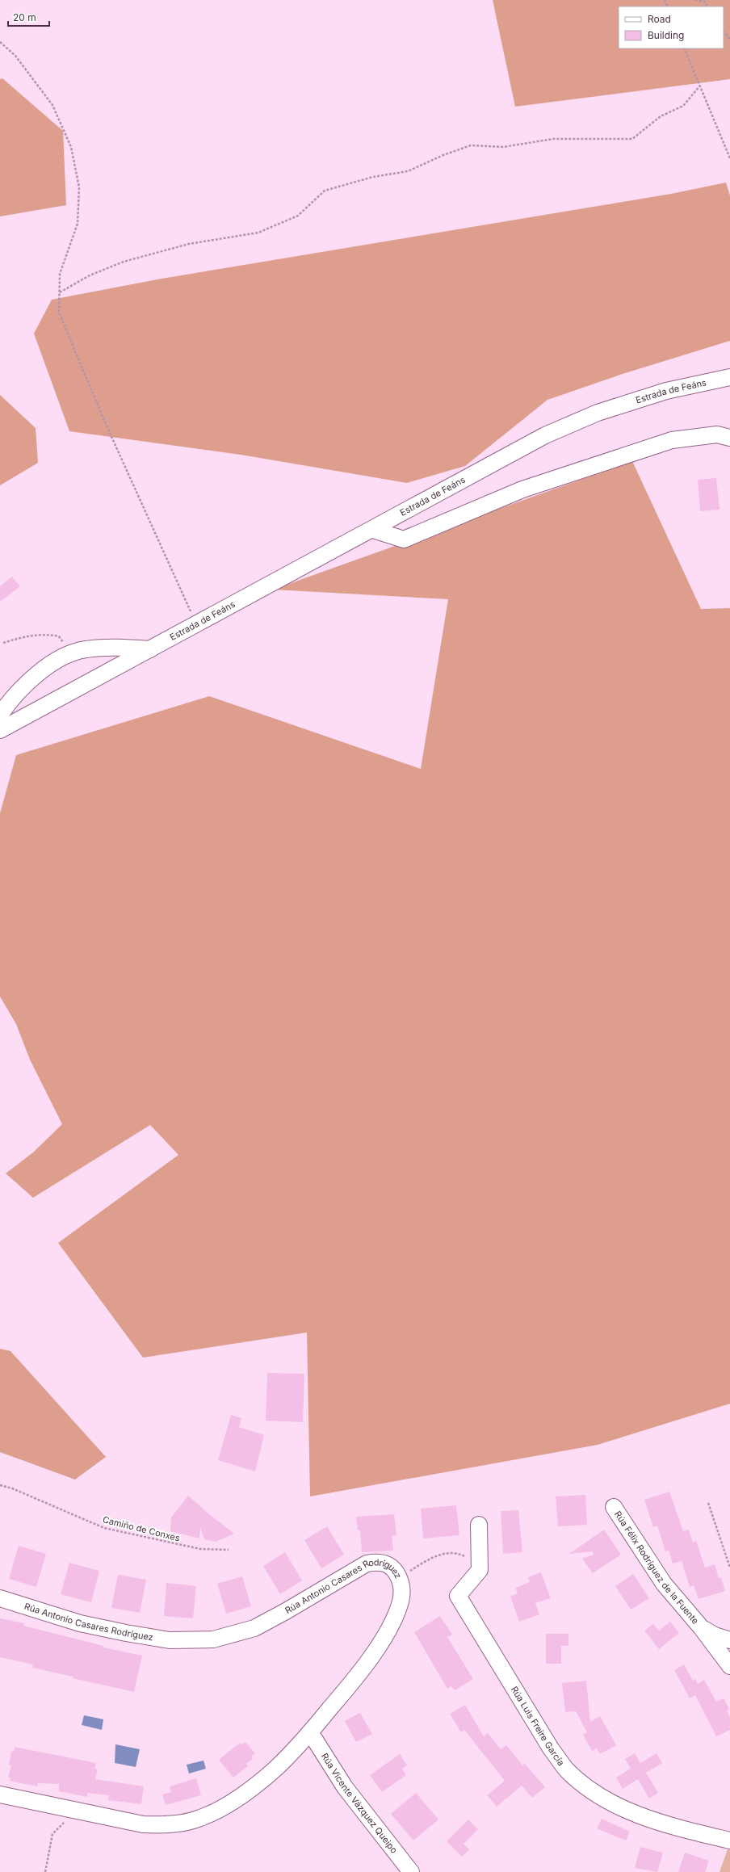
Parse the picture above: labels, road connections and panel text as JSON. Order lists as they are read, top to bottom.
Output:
{
  "streets": {
    "street": [
      "Estrada de Feáns",
      "Rúa Félix Rodríguez de la Fuente",
      "Rúa Antonio Casares Rodríguez",
      "Rúa Luis Freire García",
      "Rúa Vicente Vázquez Queipo"
    ],
    "path": ["Camiño de Conxes"]
  },
  "crossings": [
    ["Rúa Antonio Casares Rodríguez", "Rúa Vicente Vázquez Queipo"]
  ],
  "legend": ["Road", "Building"],
  "scale_bar": "20 m"
}
